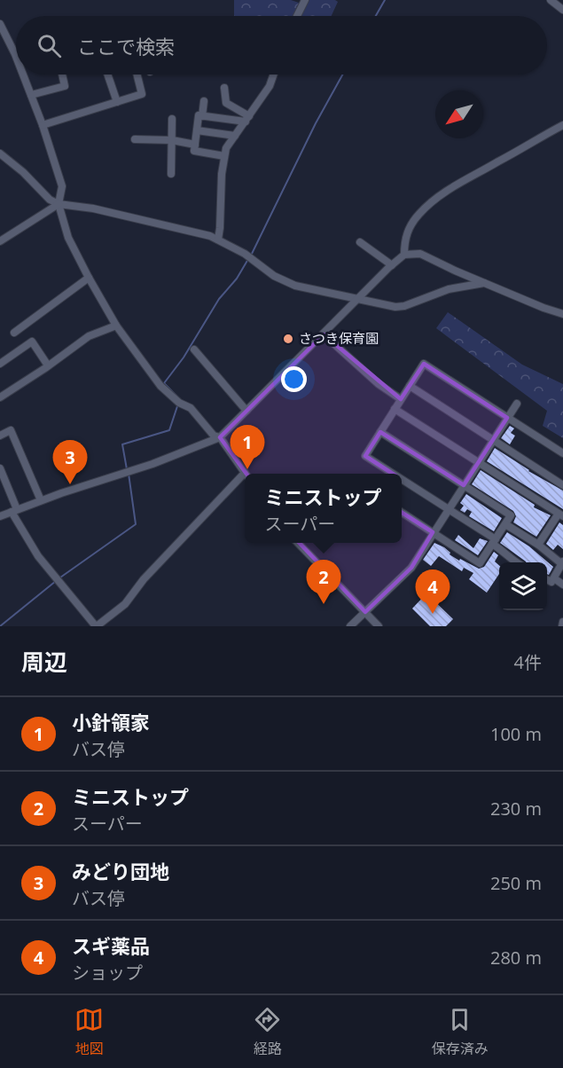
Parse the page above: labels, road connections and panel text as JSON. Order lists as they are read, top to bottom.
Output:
{
  "places": ["さつき保育園"],
  "north": "bottom left",
  "page": {
    "search": "ここで検索",
    "pins": [
      "1",
      "3",
      "2",
      "4"
    ],
    "popup": ["ミニストップ", "スーパー"],
    "heading": ["周辺", "4件"],
    "list": [
      {
        "mark": "1",
        "name": "小針領家",
        "note": "バス停",
        "value": "100 m"
      },
      {
        "mark": "2",
        "name": "ミニストップ",
        "note": "スーパー",
        "value": "230 m"
      },
      {
        "mark": "3",
        "name": "みどり団地",
        "note": "バス停",
        "value": "250 m"
      },
      {
        "mark": "4",
        "name": "スギ薬品",
        "note": "ショップ",
        "value": "280 m"
      }
    ],
    "nav": ["地図", "経路", "保存済み"]
  }
}
